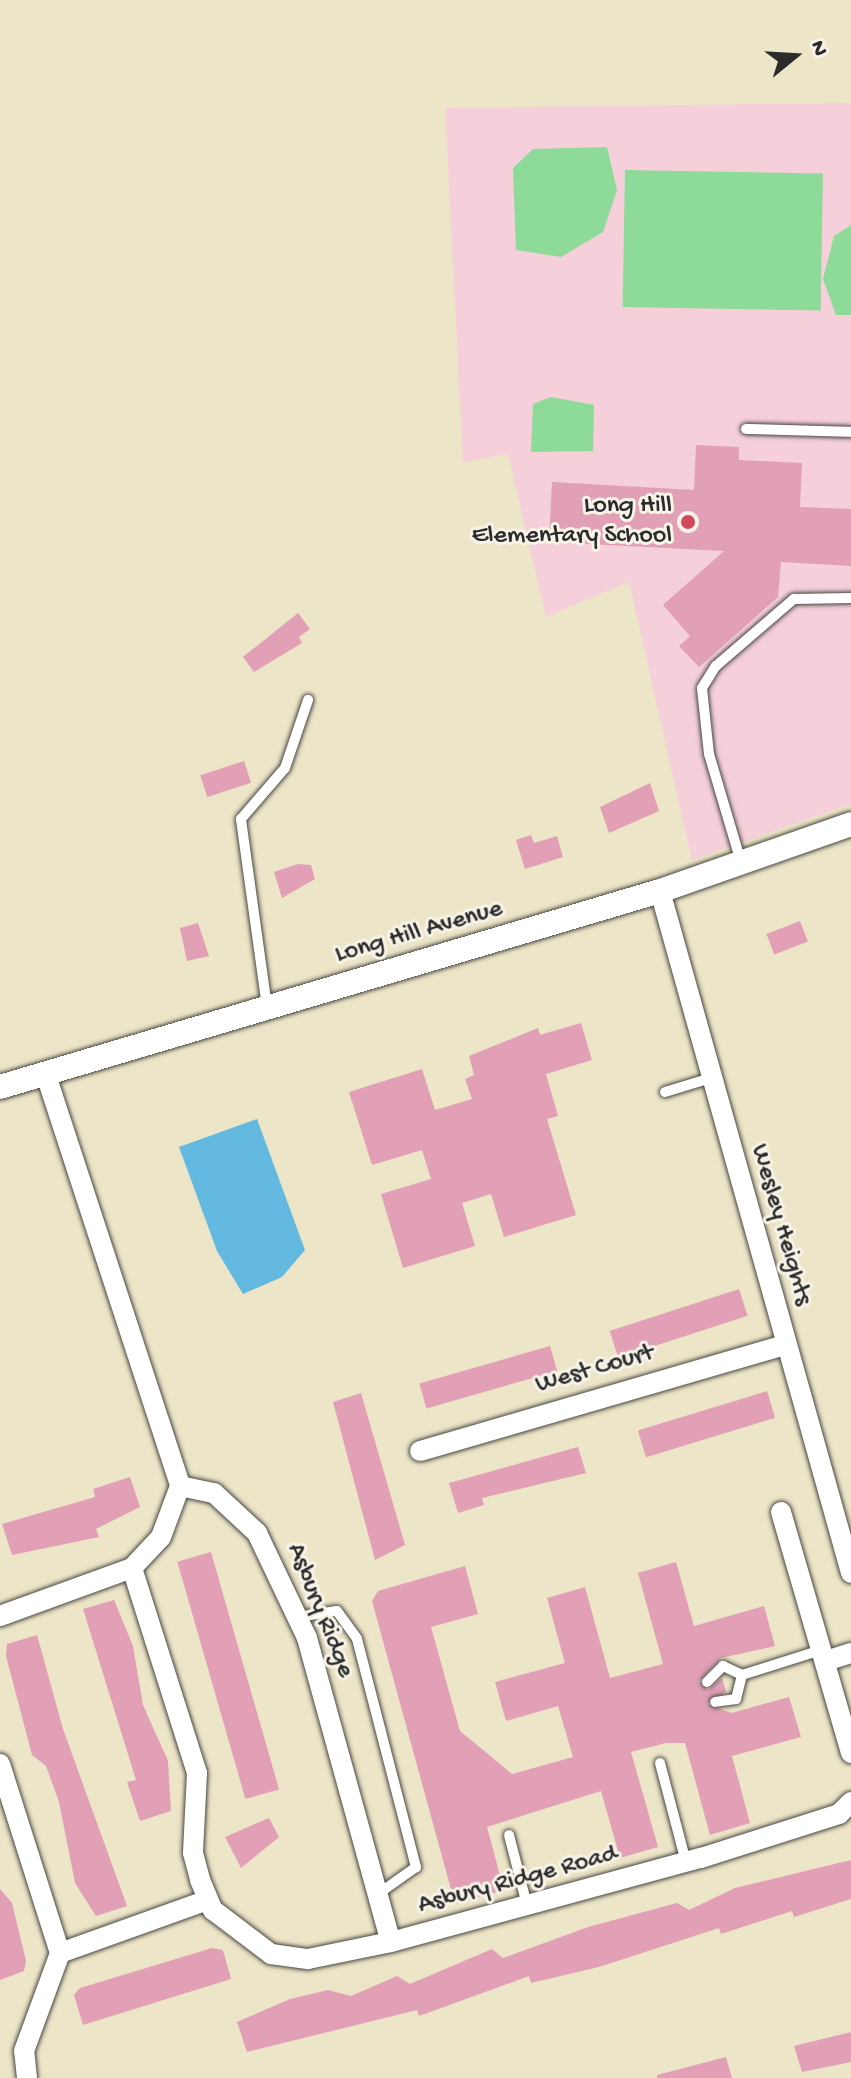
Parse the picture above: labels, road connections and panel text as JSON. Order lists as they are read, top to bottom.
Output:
{
  "streets": {
    "street": [
      "Long Hill Avenue",
      "Wesley Heights",
      "West Court",
      "Asbury Ridge",
      "Asbury Ridge Road"
    ]
  },
  "crossings": [
    ["Long Hill Avenue", "Wesley Heights"],
    ["Wesley Heights", "West Court"],
    ["Asbury Ridge", "Asbury Ridge Road"]
  ],
  "places": ["Long Hill Elementary School"],
  "north": "right"
}
